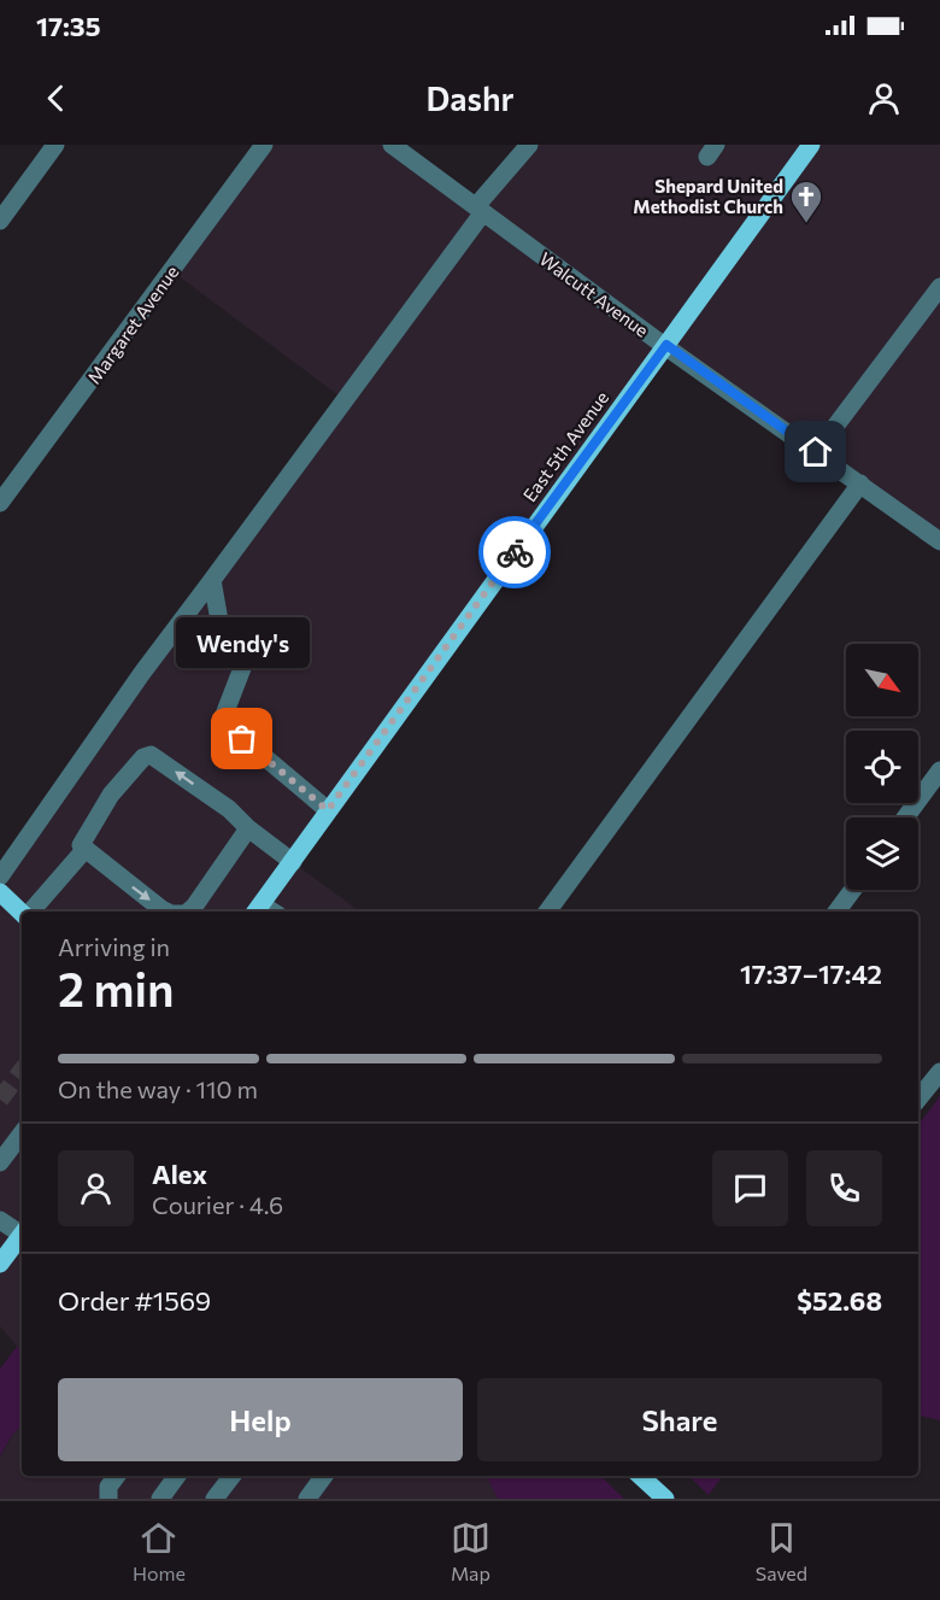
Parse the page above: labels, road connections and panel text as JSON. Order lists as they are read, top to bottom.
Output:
{
  "streets": {
    "main road": ["East 5th Avenue"],
    "street": ["Walcutt Avenue", "Margaret Avenue"]
  },
  "crossings": [
    ["Walcutt Avenue", "East 5th Avenue"]
  ],
  "places": {
    "church": ["Shepard United Methodist Church"],
    "other": ["Wendy's"]
  },
  "north": "bottom right",
  "page": {
    "status": "17:35",
    "header": "Dashr",
    "bubble": "Wendy's",
    "heading": ["2 min", "Arriving in", "17:37–17:42"],
    "panel": [
      "Alex",
      "Courier · 4.6",
      "Order #1569",
      "$52.68"
    ],
    "bar": "On the way · 110 m",
    "buttons": ["Help", "Share"],
    "tabs": ["Home", "Map", "Saved"]
  }
}
